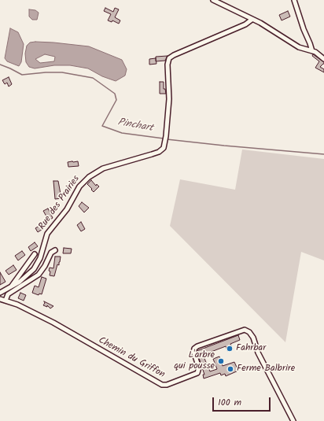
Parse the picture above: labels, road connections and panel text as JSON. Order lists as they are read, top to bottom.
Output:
{
  "streets": {
    "street": ["Rue des Prairies", "Chemin du Griffon"]
  },
  "water": ["Pinchart"],
  "places": ["Fahrbar", "L'arbre qui pousse", "Ferme Balbrire"],
  "scale_bar": "100 m"
}
